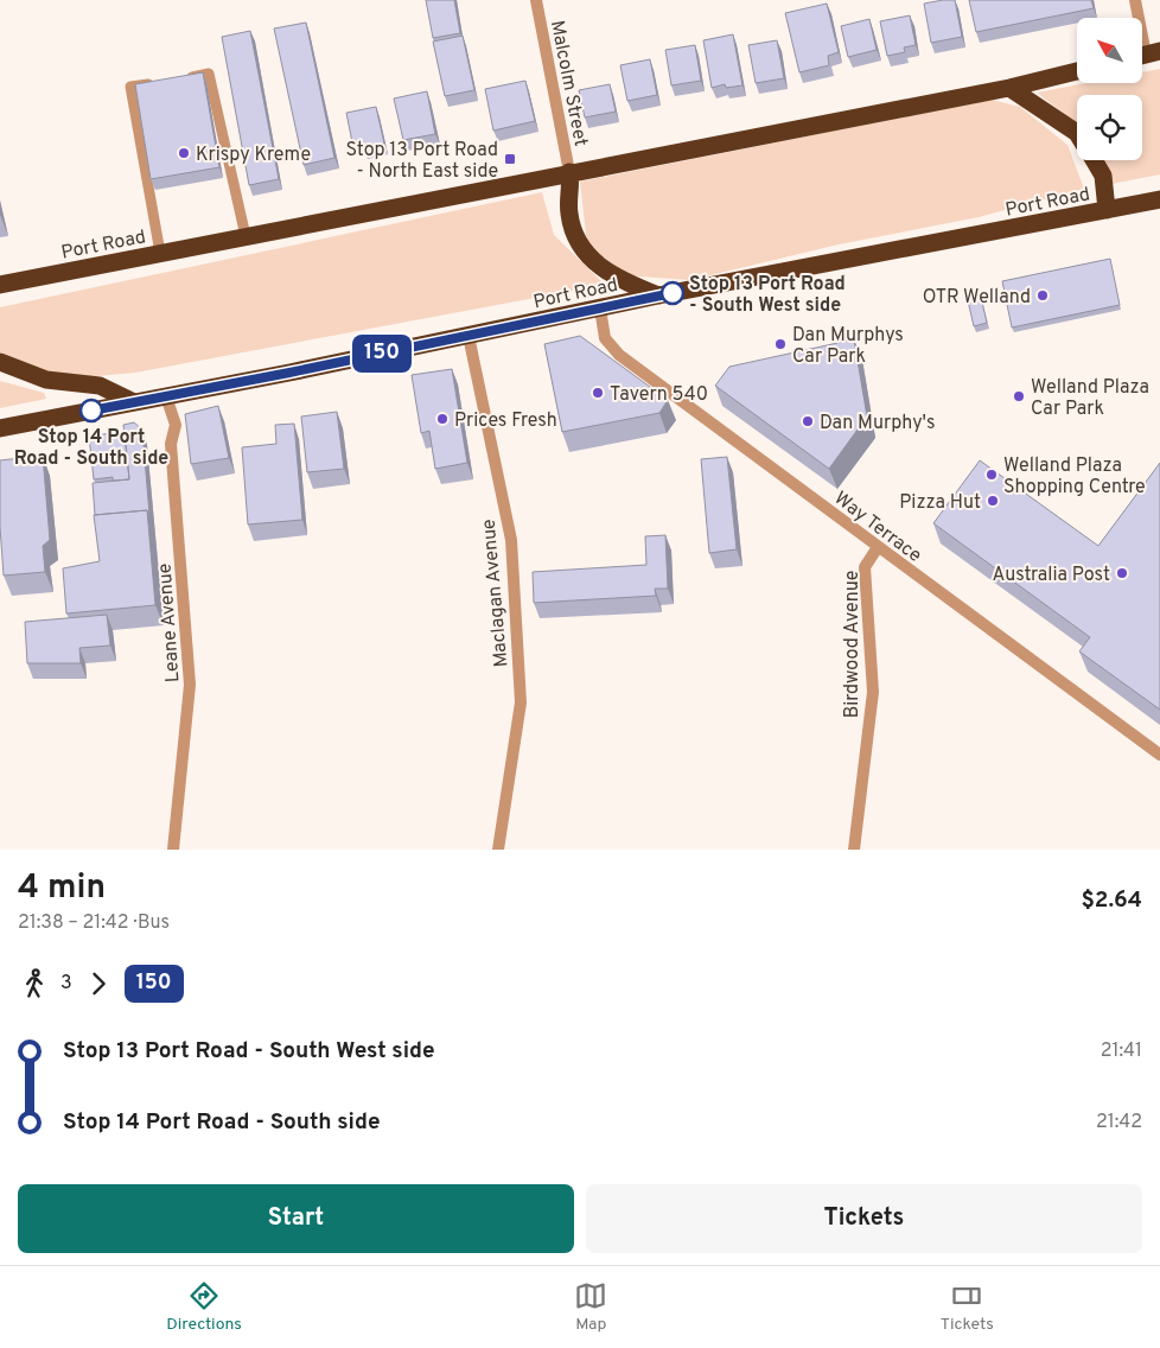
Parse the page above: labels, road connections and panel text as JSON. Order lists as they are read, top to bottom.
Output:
{
  "streets": {
    "highway": ["Port Road"],
    "street": [
      "Malcolm Street",
      "Way Terrace",
      "Maclagan Avenue",
      "Leane Avenue",
      "Birdwood Avenue"
    ]
  },
  "crossings": [
    ["Malcolm Street", "Port Road"],
    ["Port Road", "Way Terrace"],
    ["Port Road", "Maclagan Avenue"],
    ["Port Road", "Leane Avenue"],
    ["Way Terrace", "Birdwood Avenue"]
  ],
  "places": {
    "other": [
      "Krispy Kreme",
      "Stop 13 Port Road - South West side",
      "OTR Welland",
      "Dan Murphys Car Park",
      "Tavern 540",
      "Welland Plaza Car Park",
      "Stop 14 Port Road - South side",
      "Prices Fresh",
      "Dan Murphy's",
      "Welland Plaza Shopping Centre",
      "Pizza Hut",
      "Australia Post"
    ],
    "transit": ["Stop 13 Port Road - North East side"]
  },
  "lines": ["bus line 150"],
  "north": "top left",
  "page": {
    "on_map": "150",
    "heading": ["4 min", "21:38 – 21:42 · Bus", "$2.64"],
    "legs": ["3", "150"],
    "list": [
      {
        "name": "Stop 13 Port Road - South West side",
        "value": "21:41"
      },
      {
        "name": "Stop 14 Port Road - South side",
        "value": "21:42"
      }
    ],
    "buttons": ["Start", "Tickets"],
    "tabs": ["Directions", "Map", "Tickets"]
  }
}
